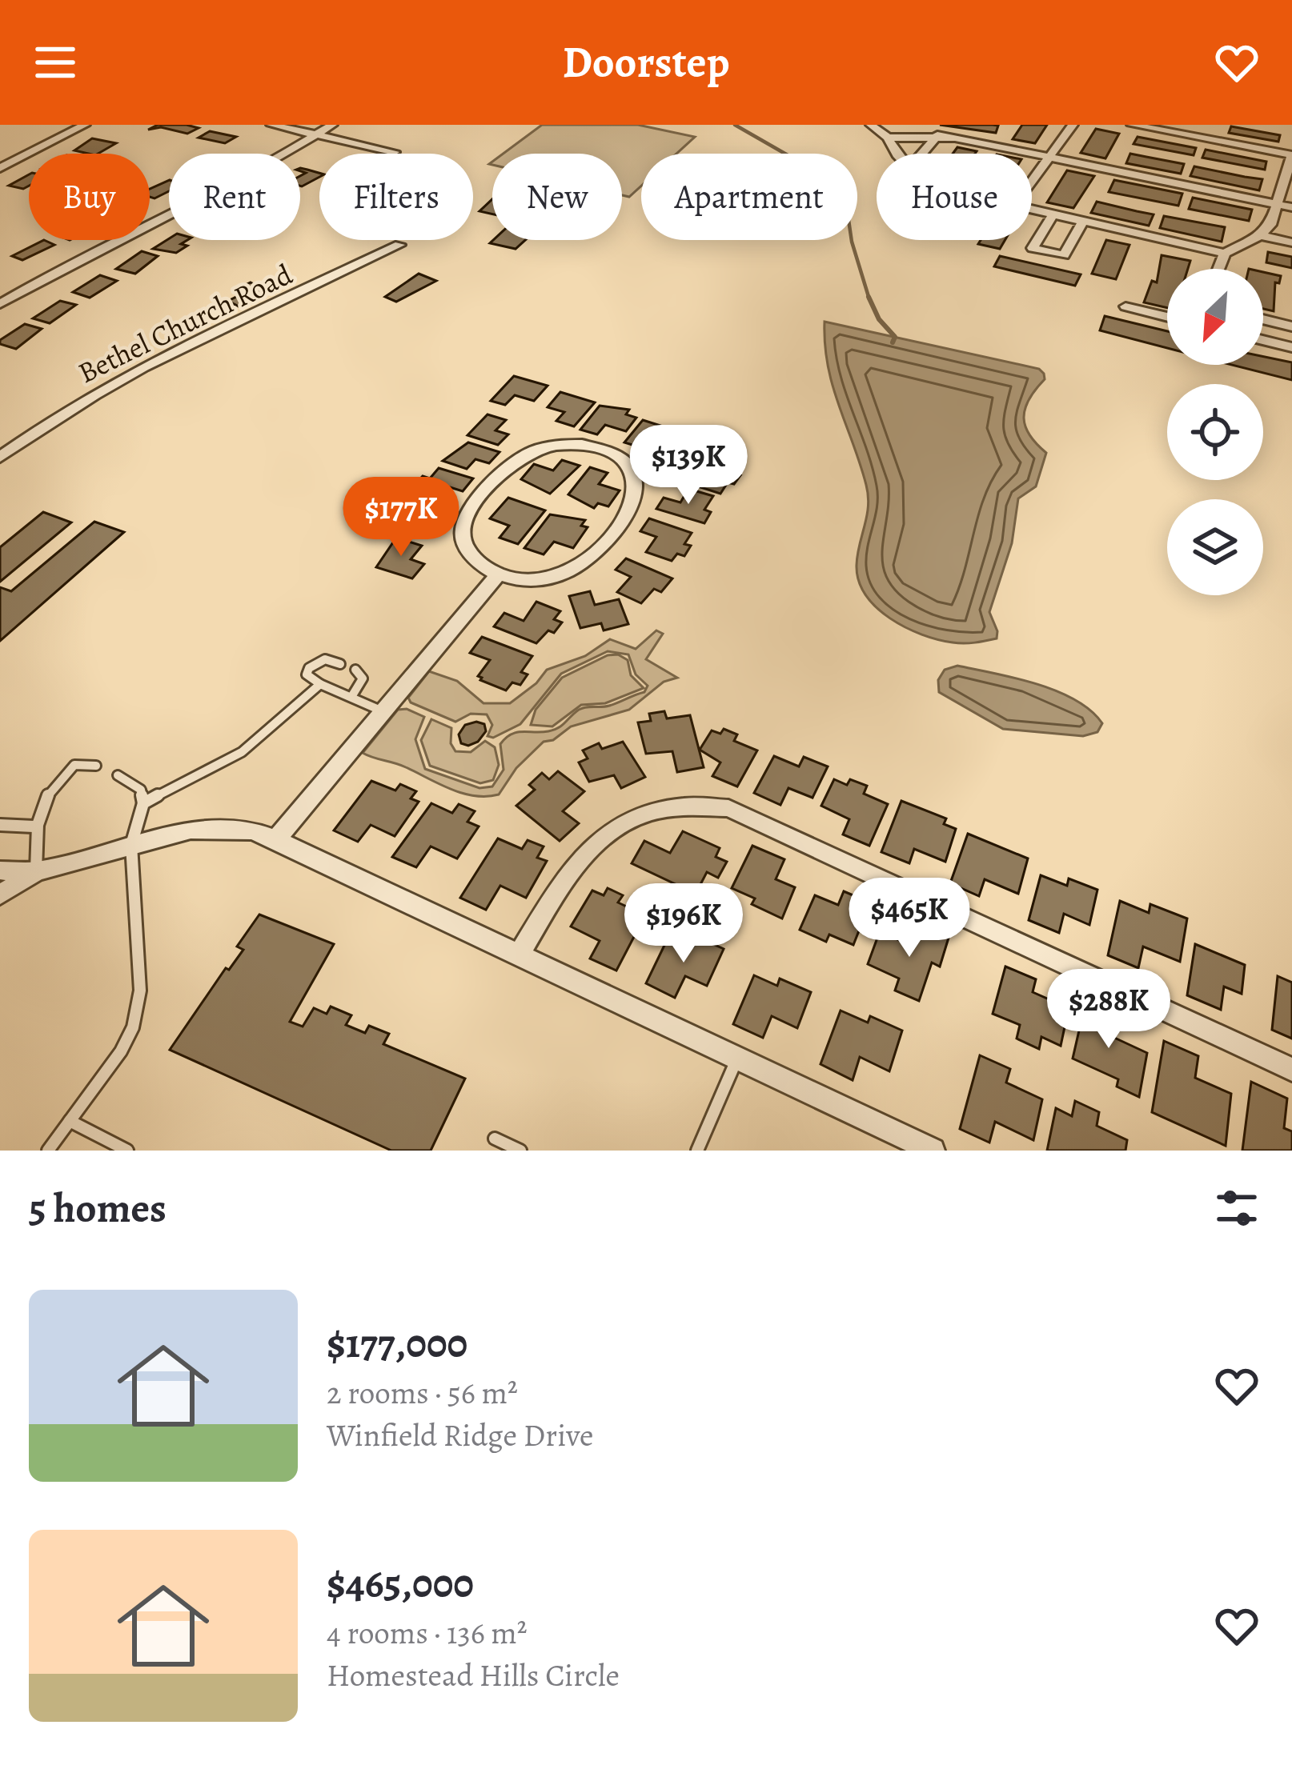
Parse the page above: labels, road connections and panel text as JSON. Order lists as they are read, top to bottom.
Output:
{
  "streets": {
    "street": ["Bethel Church Road"]
  },
  "north": "bottom left",
  "page": {
    "header": "Doorstep",
    "chip": [
      "Buy",
      "Rent",
      "Filters",
      "New",
      "Apartment",
      "House"
    ],
    "price": [
      "$139K",
      "$177K",
      "$465K",
      "$196K",
      "$288K"
    ],
    "heading": "5 homes",
    "list": [
      {
        "name": "$177,000",
        "note": "2 rooms · 56 m² · Winfield Ridge Drive"
      },
      {
        "name": "$465,000",
        "note": "4 rooms · 136 m² · Homestead Hills Circle"
      }
    ]
  }
}
